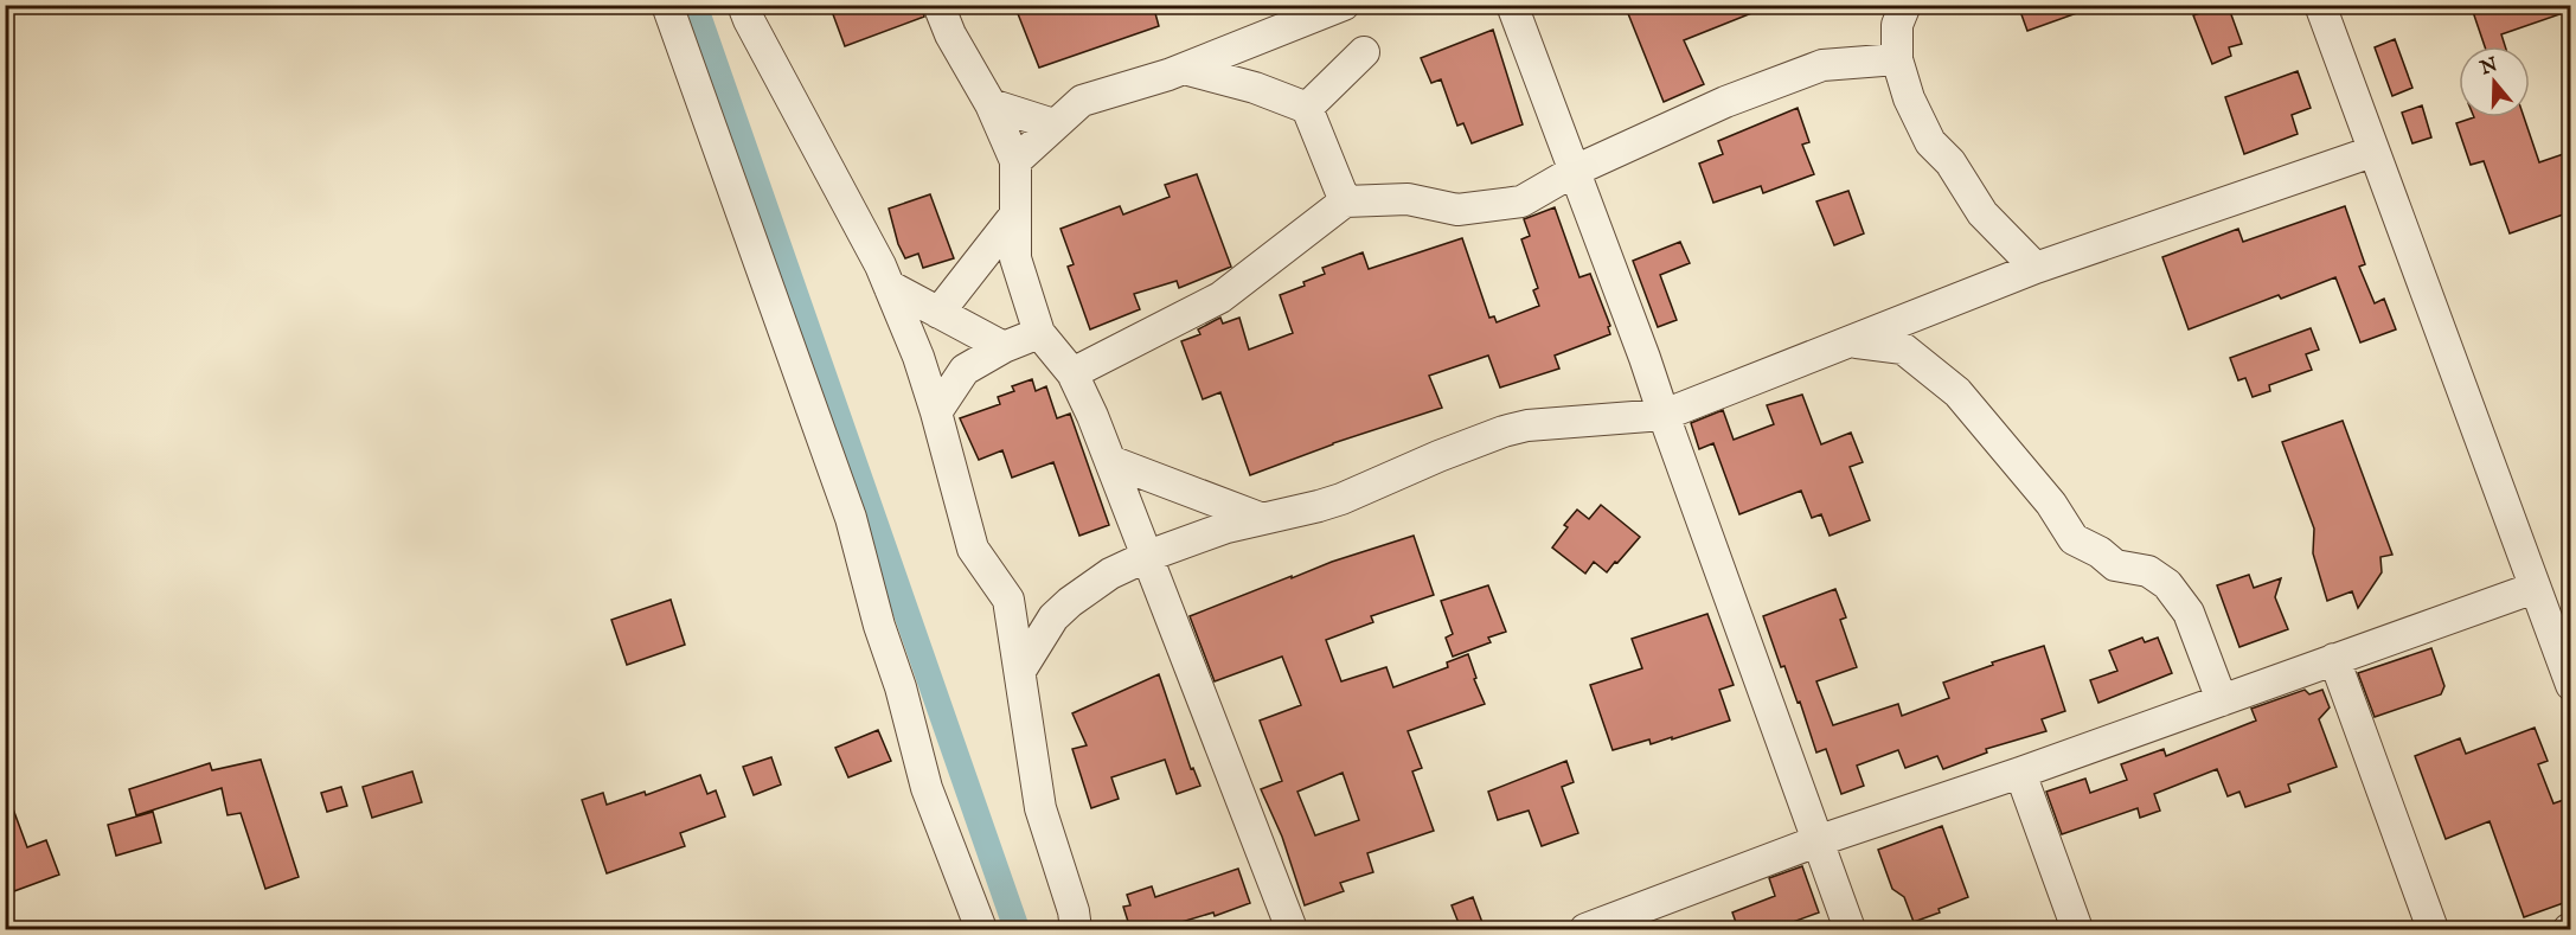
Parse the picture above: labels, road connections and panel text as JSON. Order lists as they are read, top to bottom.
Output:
{
  "north": "top"
}
